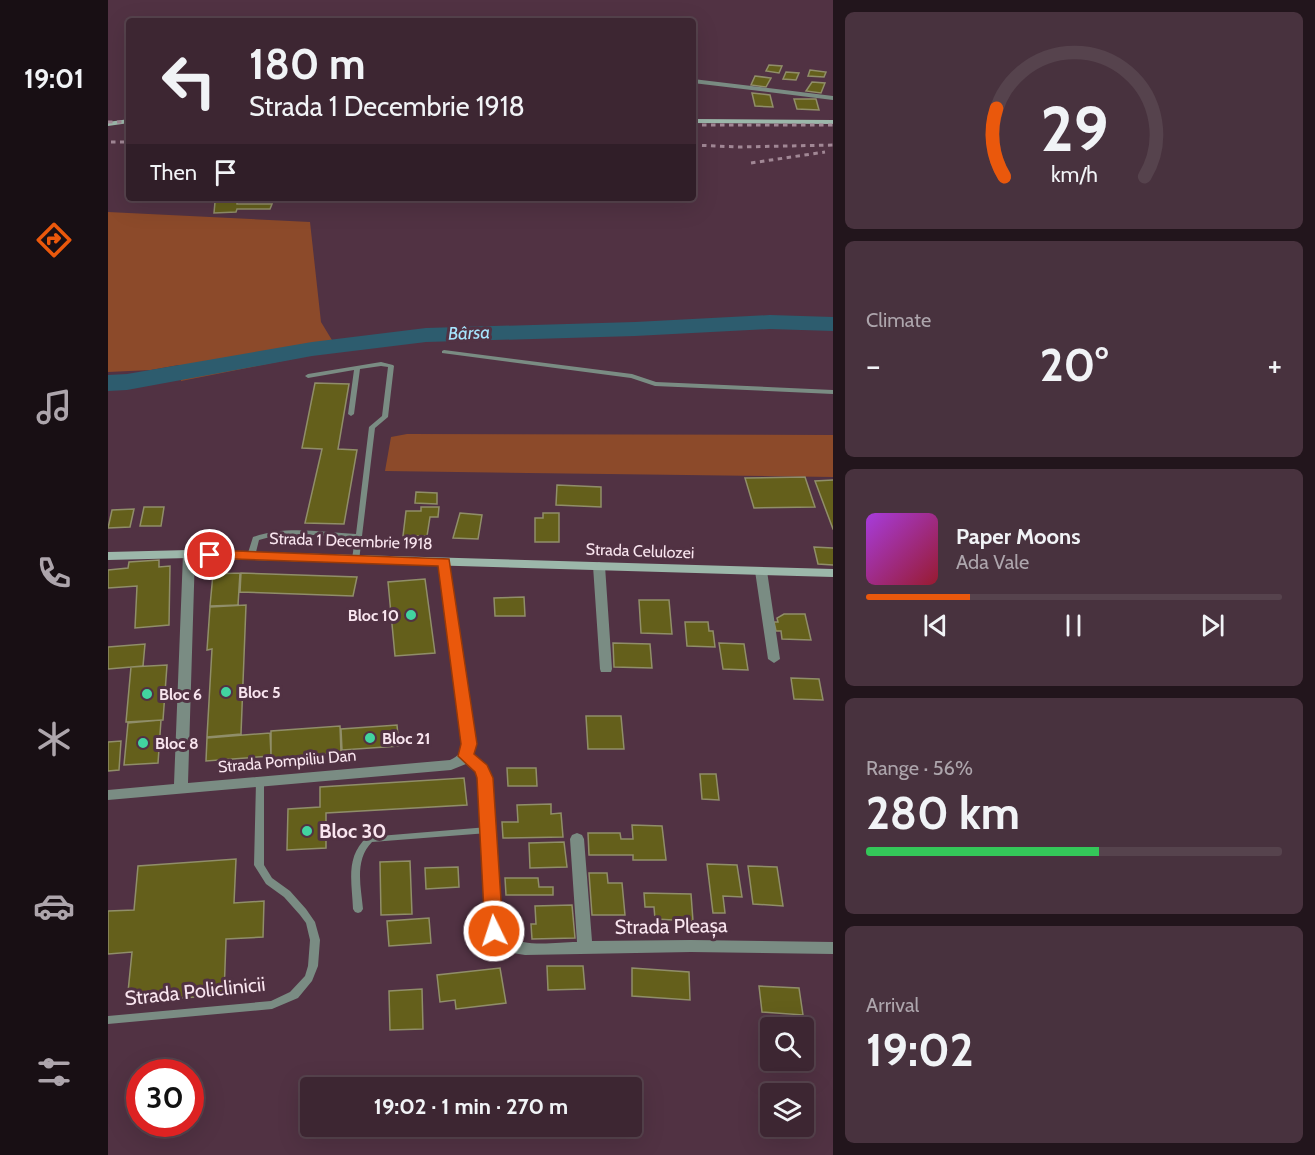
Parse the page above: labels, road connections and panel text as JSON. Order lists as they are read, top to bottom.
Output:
{
  "streets": {
    "street": [
      "Strada 1 Decembrie 1918",
      "Strada Celulozei",
      "Strada Pompiliu Dan",
      "Strada Pleașa"
    ],
    "lane": ["Strada Policlinicii"]
  },
  "crossings": [
    ["Strada 1 Decembrie 1918", "Strada Celulozei"],
    ["Strada 1 Decembrie 1918", "Strada Pompiliu Dan"],
    ["Strada Pompiliu Dan", "Strada Policlinicii"]
  ],
  "water": ["Bârsa"],
  "places": [
    "Bloc 10",
    "Bloc 5",
    "Bloc 6",
    "Bloc 21",
    "Bloc 8",
    "Bloc 30"
  ],
  "page": {
    "tabs": "19:01",
    "turn": ["180 m", "Strada 1 Decembrie 1918"],
    "then": "Then",
    "tile": [
      "Climate",
      ["Range · 56%", "280 km"],
      ["Arrival", "19:02"]
    ],
    "heat": ["−", "20°", "+"],
    "song": ["Paper Moons", "Ada Vale"],
    "limit": "30",
    "trip": "19:02 · 1 min · 270 m",
    "gauge": ["29", "km/h"]
  }
}
